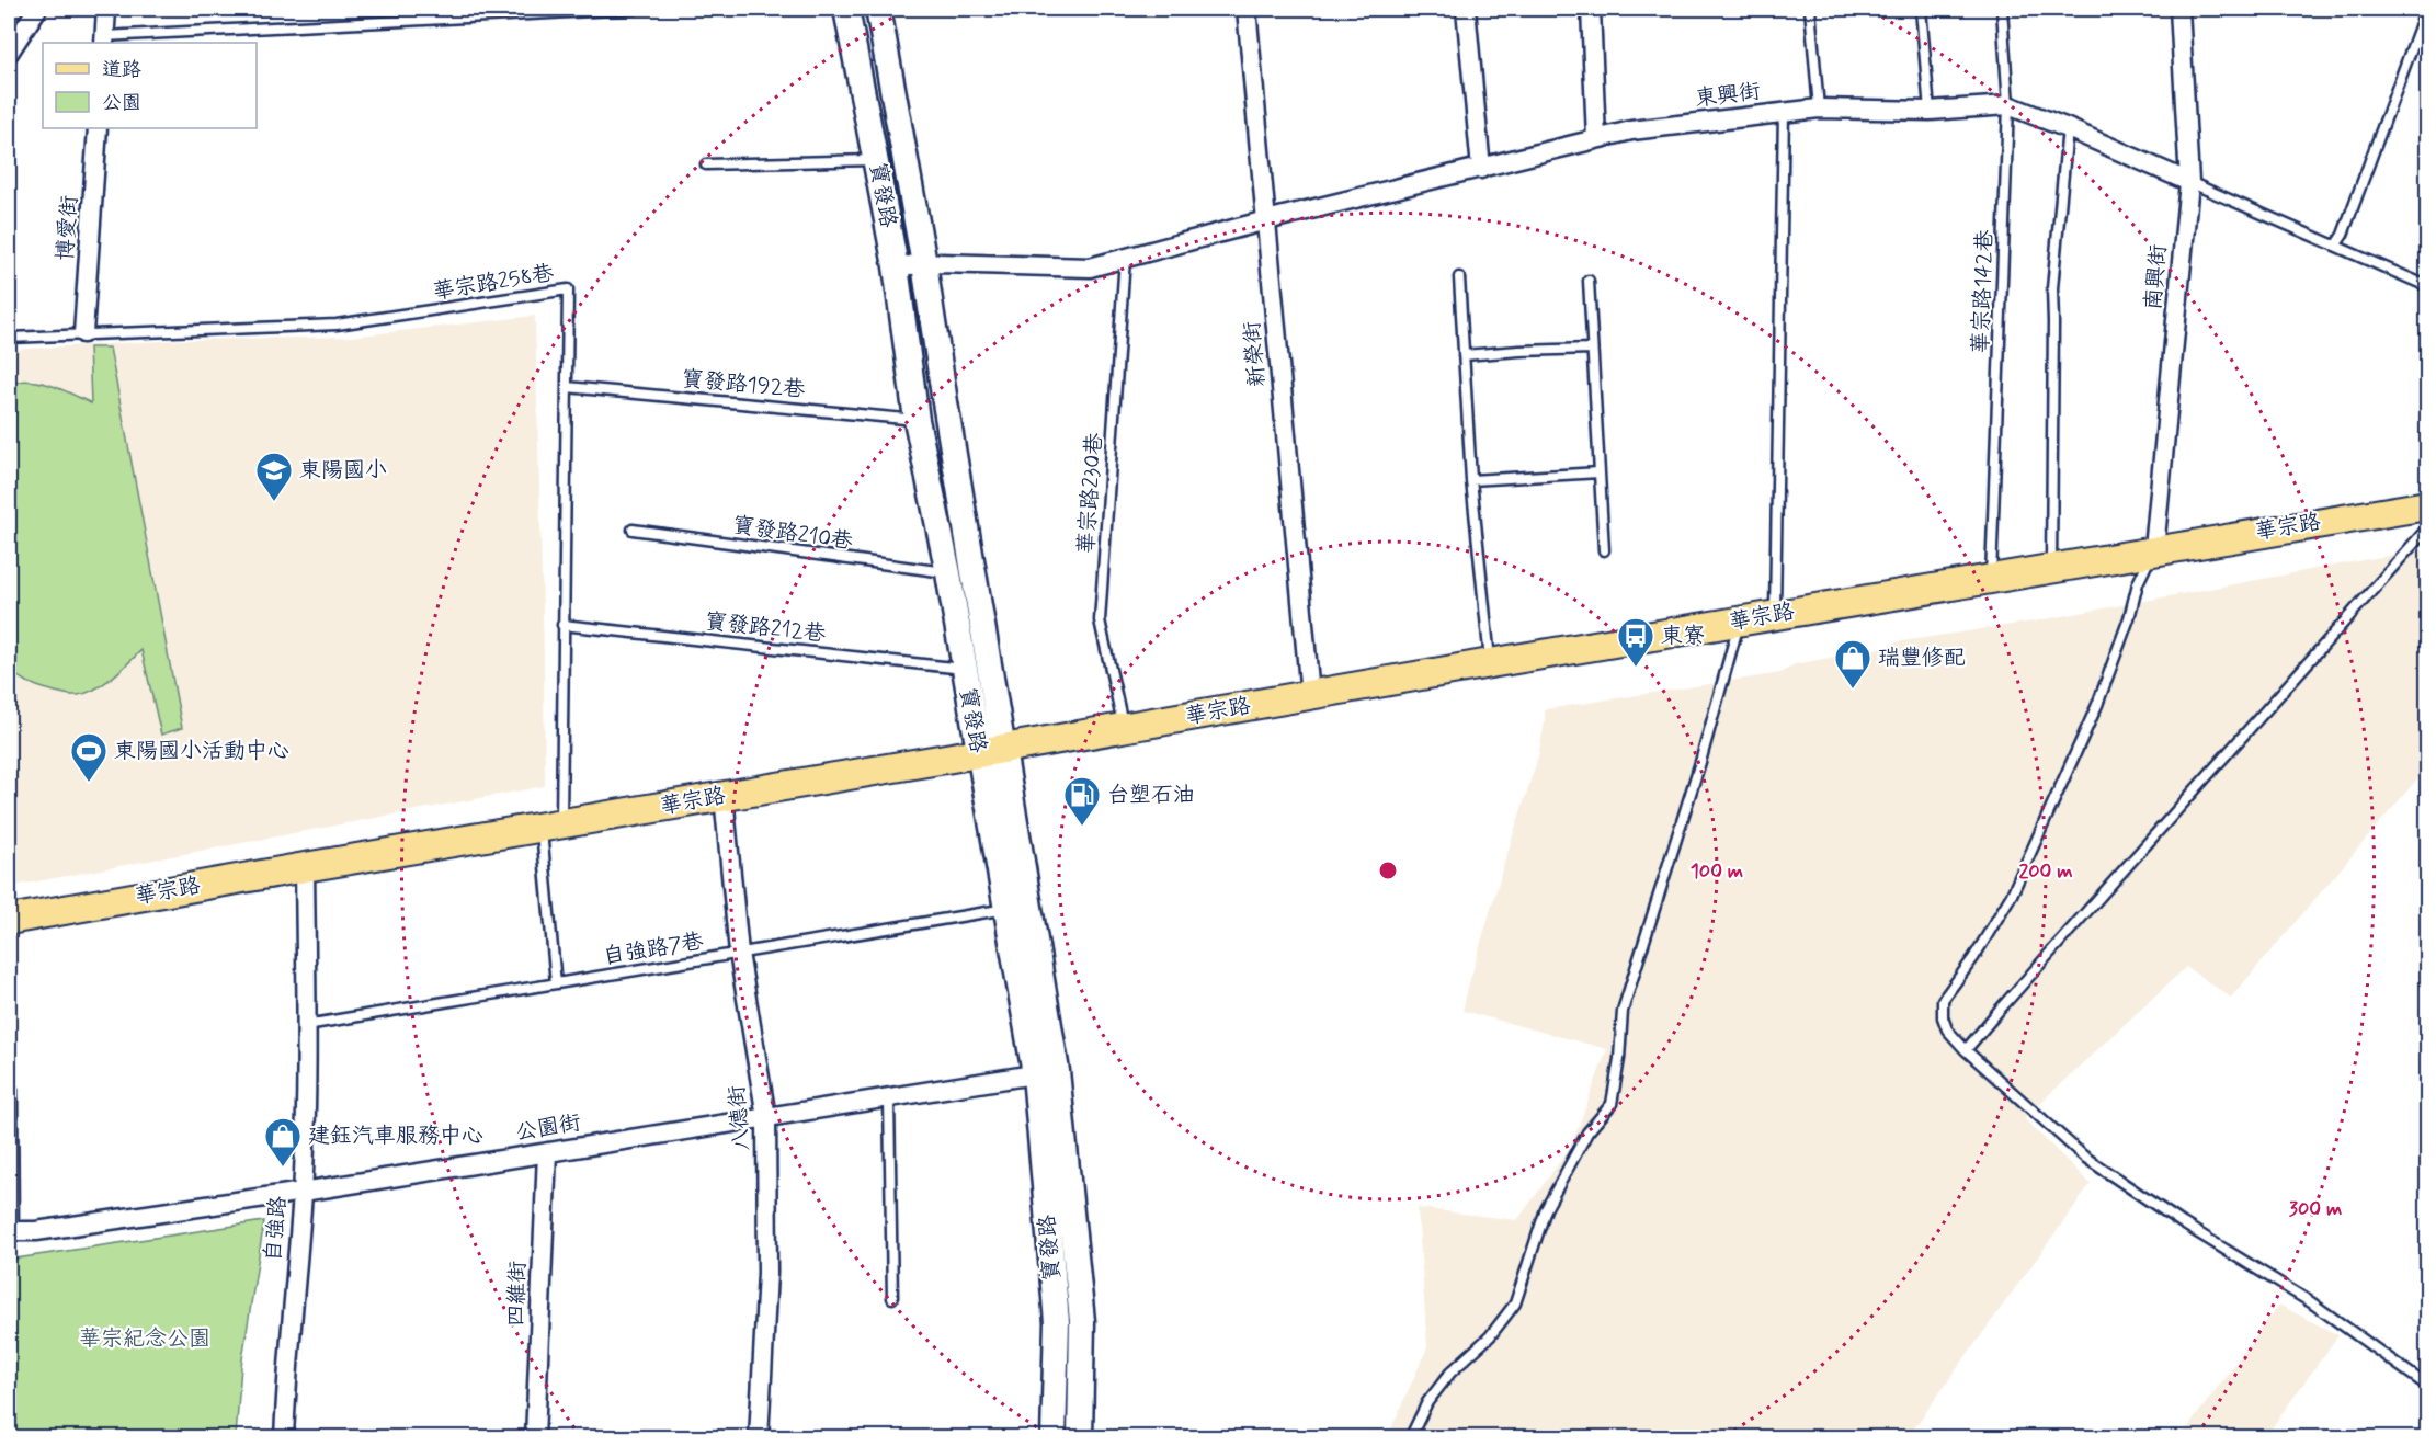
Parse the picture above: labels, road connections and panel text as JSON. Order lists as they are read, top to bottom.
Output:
{
  "streets": {
    "main road": ["寶發路", "華宗路"],
    "street": [
      "東興街",
      "博愛街",
      "南興街",
      "新榮街",
      "八德街",
      "公園街",
      "自強路",
      "四維街"
    ],
    "lane": [
      "華宗路258巷",
      "華宗路142巷",
      "寶發路192巷",
      "華宗路230巷",
      "寶發路210巷",
      "寶發路212巷",
      "自強路7巷"
    ]
  },
  "crossings": [
    ["東興街", "寶發路"],
    ["東興街", "南興街"],
    ["東興街", "華宗路142巷"],
    ["東興街", "新榮街"],
    ["東興街", "華宗路230巷"],
    ["寶發路", "寶發路192巷"],
    ["寶發路", "華宗路"],
    ["寶發路", "寶發路210巷"],
    ["寶發路", "寶發路212巷"],
    ["寶發路", "自強路7巷"],
    ["寶發路", "公園街"],
    ["博愛街", "華宗路258巷"],
    ["南興街", "華宗路"],
    ["華宗路258巷", "寶發路192巷"],
    ["華宗路258巷", "華宗路"],
    ["華宗路258巷", "寶發路212巷"],
    ["華宗路258巷", "自強路7巷"],
    ["華宗路142巷", "華宗路"],
    ["新榮街", "華宗路"],
    ["華宗路230巷", "華宗路"],
    ["華宗路", "八德街"],
    ["華宗路", "自強路"],
    ["自強路7巷", "八德街"],
    ["自強路7巷", "自強路"],
    ["八德街", "公園街"],
    ["公園街", "自強路"],
    ["公園街", "四維街"]
  ],
  "parks": ["華宗紀念公園"],
  "places": {
    "school or university": ["東陽國小"],
    "bus stop": ["東寮"],
    "shop": ["瑞豐修配", "建鈺汽車服務中心"],
    "sports": ["東陽國小活動中心"],
    "fuel station": ["台塑石油"]
  },
  "legend": ["道路", "公園"],
  "rings": ["100 m", "200 m", "300 m"]
}
